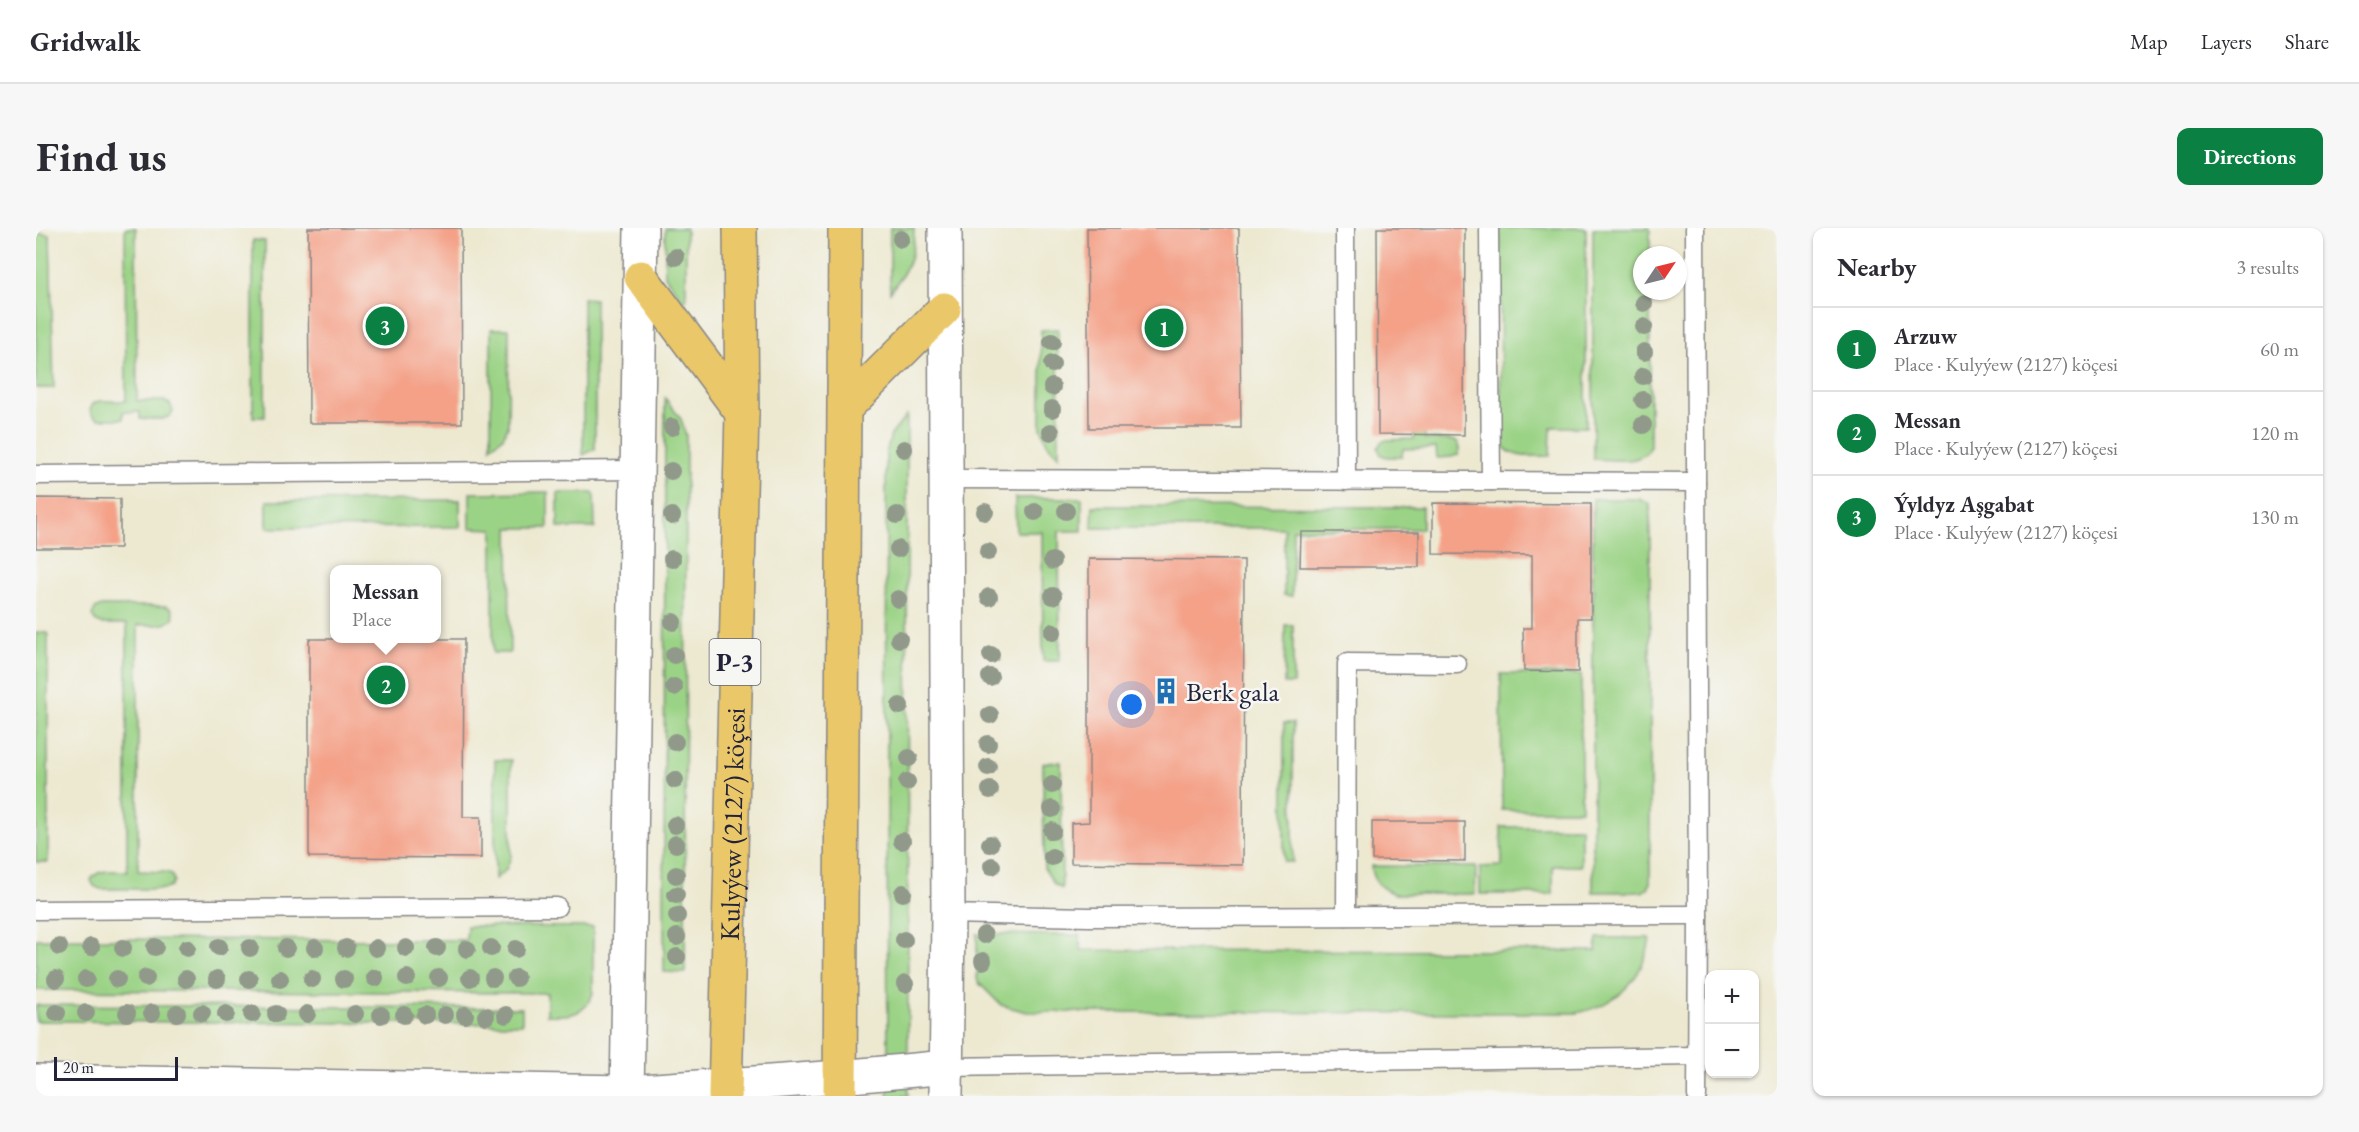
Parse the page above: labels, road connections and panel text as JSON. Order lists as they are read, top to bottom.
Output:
{
  "streets": {
    "highway": ["P-3", "Kulyýew (2127) köçesi"]
  },
  "places": {
    "building": ["Berk gala"]
  },
  "scale_bar": "20 m",
  "north": "top right",
  "page": {
    "header": "Gridwalk",
    "nav": ["Map", "Layers", "Share"],
    "buttons": "Directions",
    "title": "Find us",
    "heading": ["Nearby", "3 results"],
    "pins": ["3", "1", "2"],
    "list": [
      {
        "mark": "1",
        "name": "Arzuw",
        "note": "Place · Kulyýew (2127) köçesi",
        "value": "60 m"
      },
      {
        "mark": "2",
        "name": "Messan",
        "note": "Place · Kulyýew (2127) köçesi",
        "value": "120 m"
      },
      {
        "mark": "3",
        "name": "Ýyldyz Aşgabat",
        "note": "Place · Kulyýew (2127) köçesi",
        "value": "130 m"
      }
    ],
    "popup": ["Messan", "Place"],
    "map_buttons": ["+", "−"],
    "scale": "20 m"
  }
}
